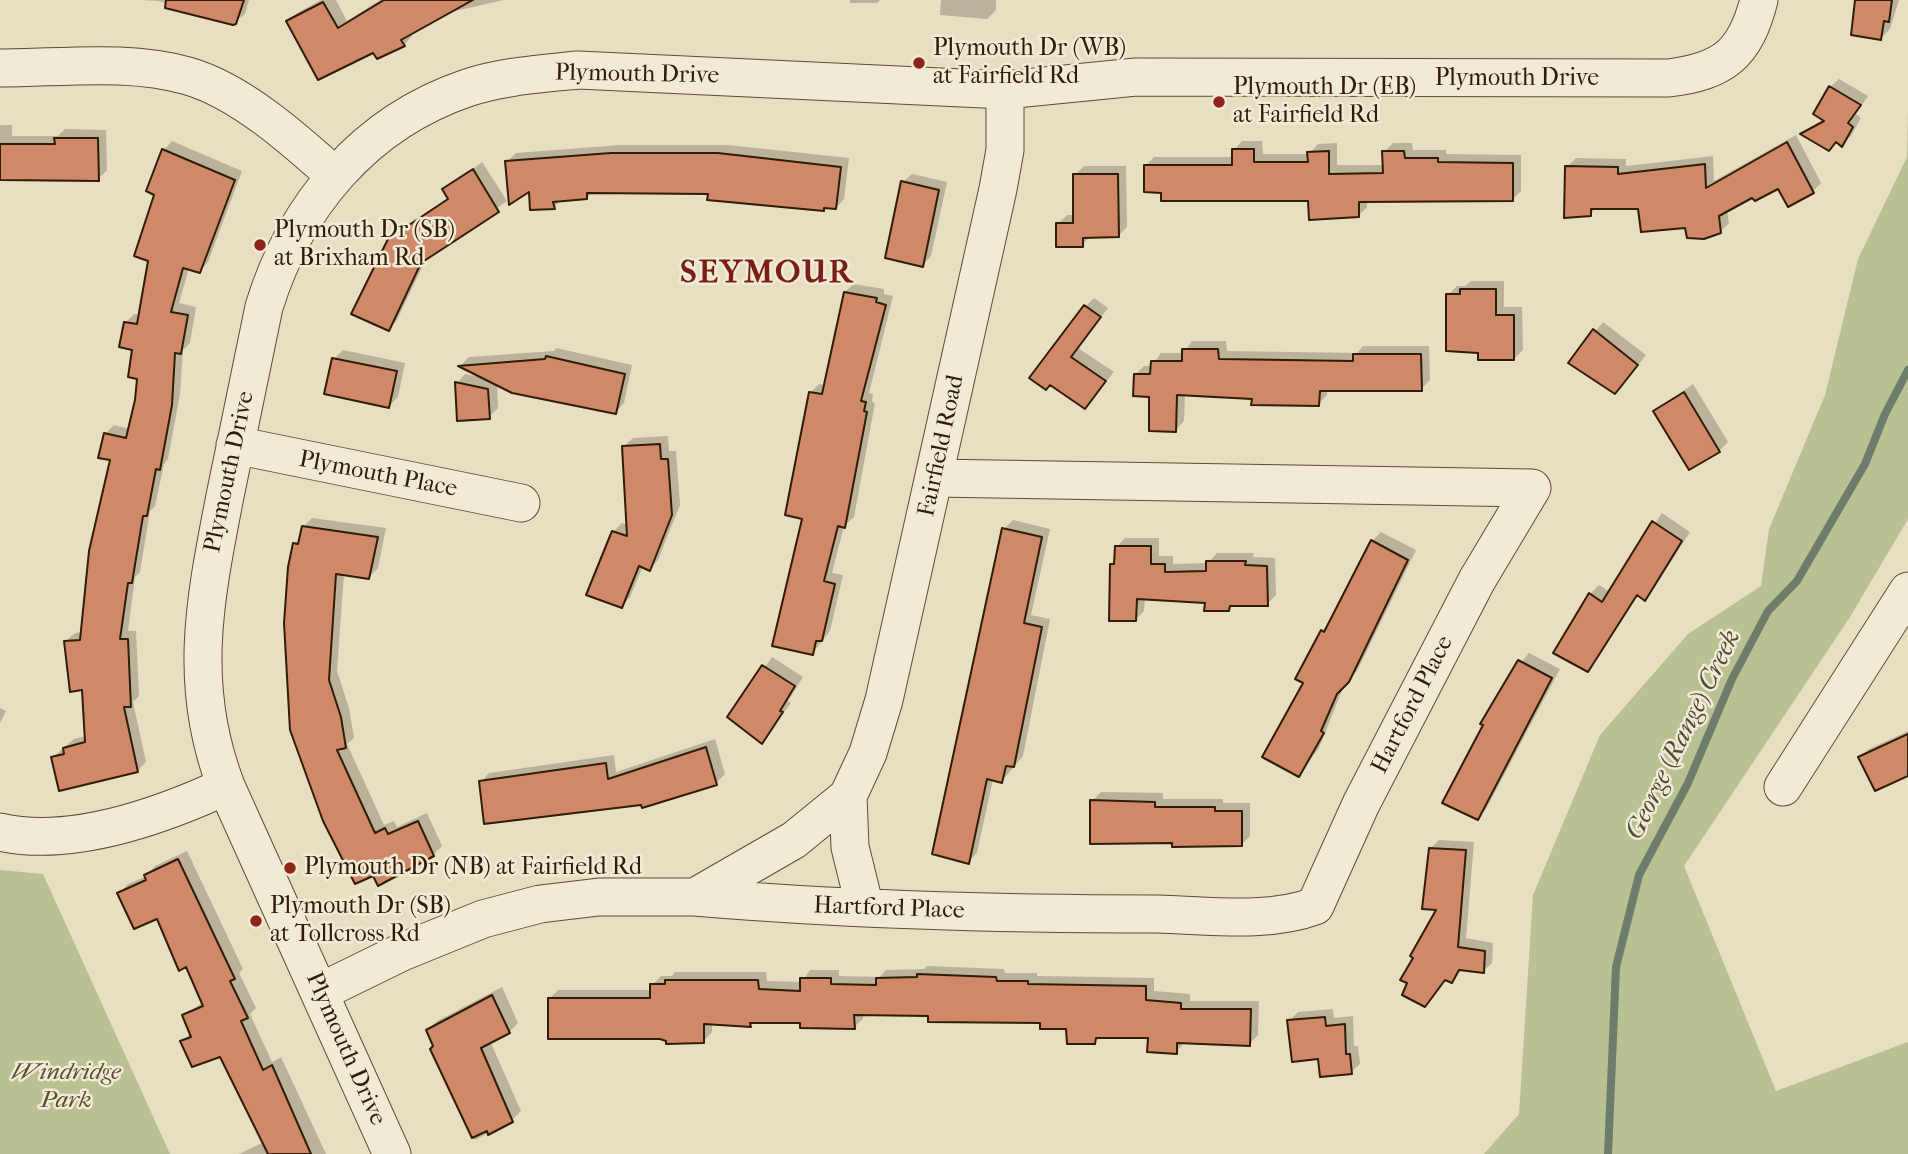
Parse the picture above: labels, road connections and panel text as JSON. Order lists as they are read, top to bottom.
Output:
{
  "streets": {
    "street": [
      "Plymouth Drive",
      "Fairfield Road",
      "Plymouth Place",
      "Hartford Place"
    ]
  },
  "crossings": [
    ["Plymouth Drive", "Fairfield Road"],
    ["Plymouth Drive", "Plymouth Place"],
    ["Fairfield Road", "Hartford Place"]
  ],
  "districts": ["SEYMOUR"],
  "water": ["George (Range) Creek"],
  "parks": ["Windridge Park"],
  "places": [
    "Plymouth Dr (WB) at Fairfield Rd",
    "Plymouth Dr (EB) at Fairfield Rd",
    "Plymouth Dr (SB) at Brixham Rd",
    "Plymouth Dr (NB) at Fairfield Rd",
    "Plymouth Dr (SB) at Tollcross Rd"
  ]
}
